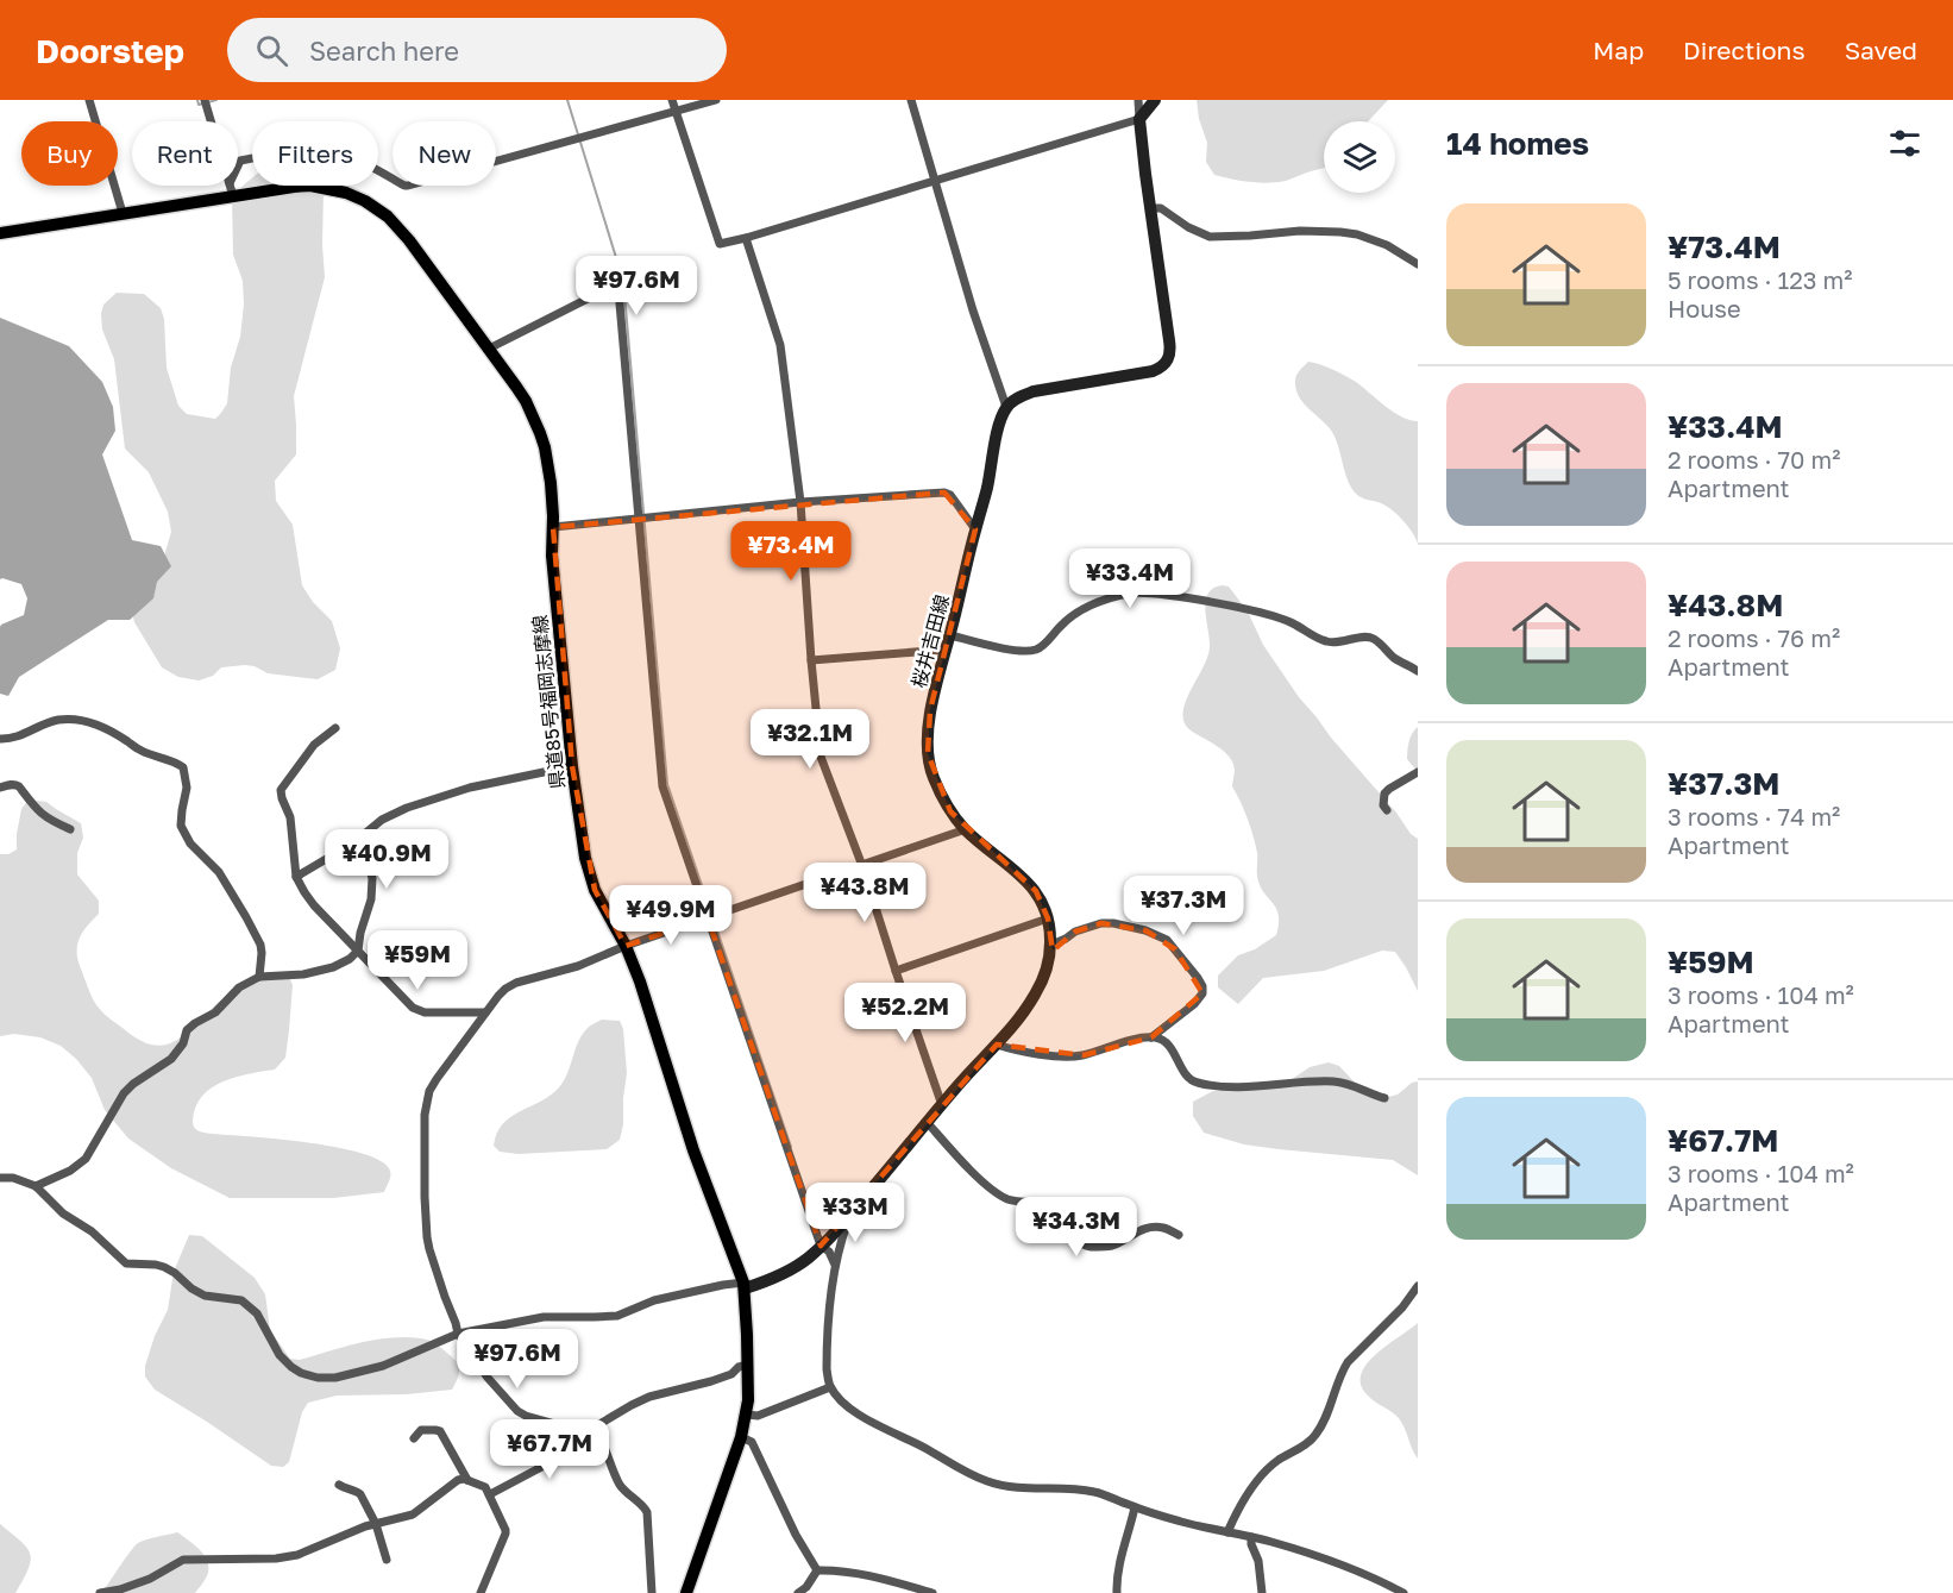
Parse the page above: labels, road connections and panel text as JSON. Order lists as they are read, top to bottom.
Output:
{
  "streets": {
    "main road": ["桜井吉田線", "県道85号福岡志摩線"]
  },
  "crossings": [
    ["桜井吉田線", "県道85号福岡志摩線"]
  ],
  "page": {
    "header": "Doorstep",
    "search": "Search here",
    "nav": ["Map", "Directions", "Saved"],
    "heading": "14 homes",
    "chip": [
      "Buy",
      "Rent",
      "Filters",
      "New"
    ],
    "list": [
      {
        "name": "¥73.4M",
        "note": "5 rooms · 123 m² · House"
      },
      {
        "name": "¥33.4M",
        "note": "2 rooms · 70 m² · Apartment"
      },
      {
        "name": "¥43.8M",
        "note": "2 rooms · 76 m² · Apartment"
      },
      {
        "name": "¥37.3M",
        "note": "3 rooms · 74 m² · Apartment"
      },
      {
        "name": "¥59M",
        "note": "3 rooms · 104 m² · Apartment"
      },
      {
        "name": "¥67.7M",
        "note": "3 rooms · 104 m² · Apartment"
      }
    ],
    "price": [
      "¥97.6M",
      "¥73.4M",
      "¥33.4M",
      "¥32.1M",
      "¥40.9M",
      "¥43.8M",
      "¥37.3M",
      "¥49.9M",
      "¥59M",
      "¥52.2M",
      "¥33M",
      "¥34.3M",
      "¥97.6M",
      "¥67.7M"
    ]
  }
}
